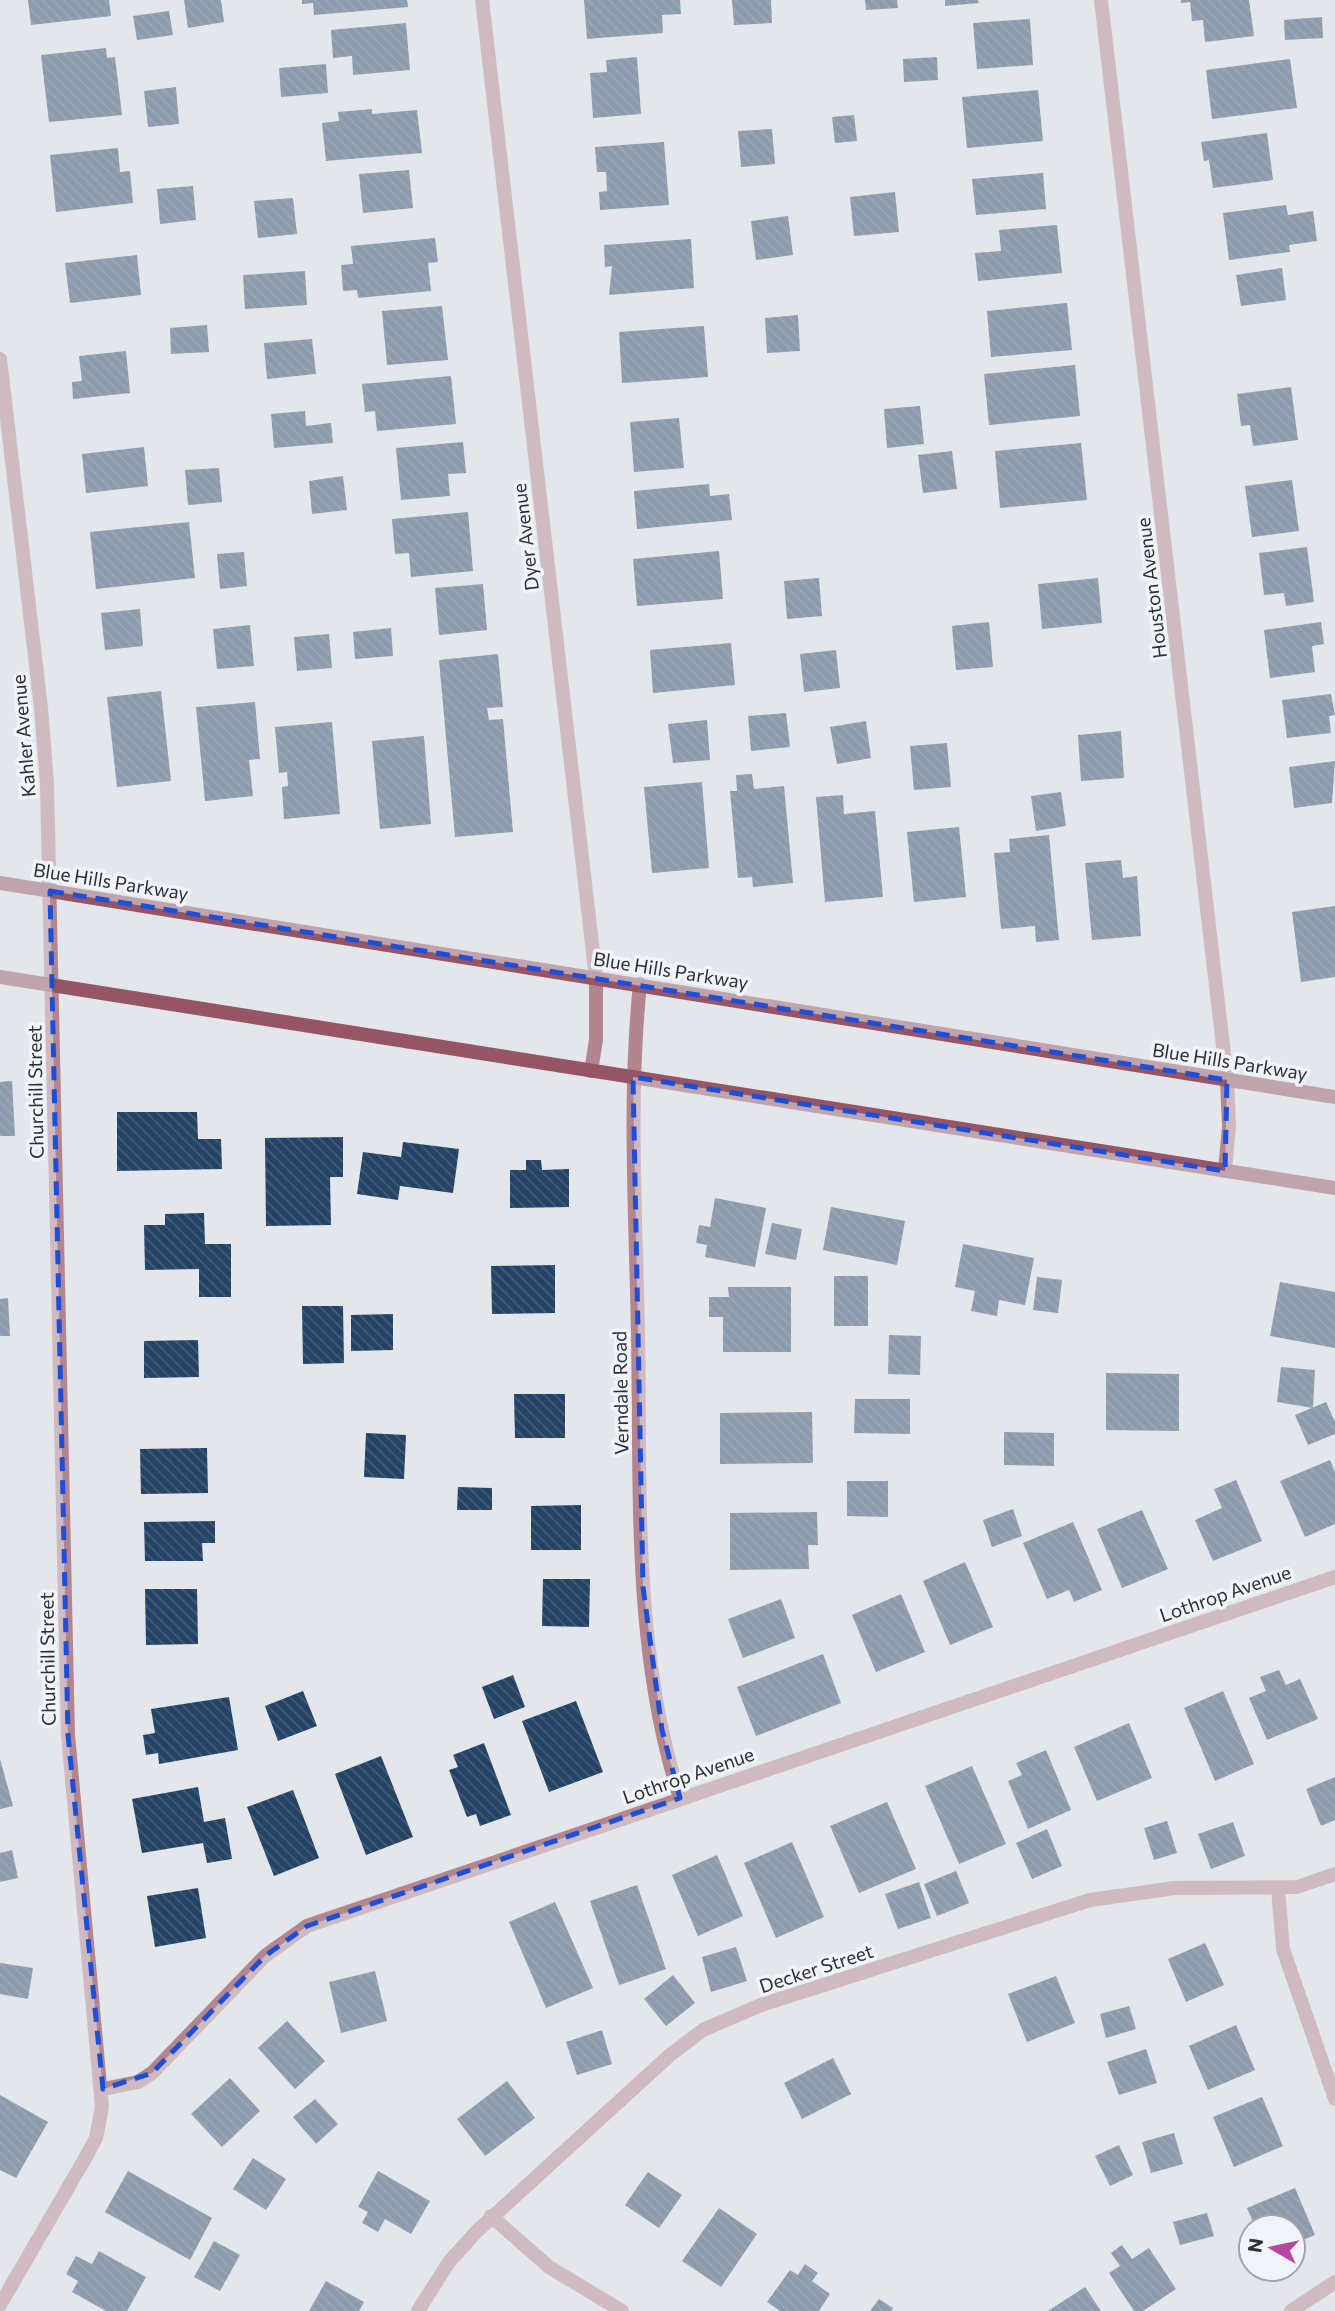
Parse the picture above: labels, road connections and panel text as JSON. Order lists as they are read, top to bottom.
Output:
{
  "streets": {
    "main road": ["Blue Hills Parkway"],
    "street": [
      "Dyer Avenue",
      "Houston Avenue",
      "Kahler Avenue",
      "Churchill Street",
      "Verndale Road",
      "Lothrop Avenue",
      "Decker Street"
    ]
  },
  "crossings": [
    ["Dyer Avenue", "Blue Hills Parkway"],
    ["Houston Avenue", "Blue Hills Parkway"],
    ["Kahler Avenue", "Blue Hills Parkway"],
    ["Kahler Avenue", "Churchill Street"],
    ["Blue Hills Parkway", "Verndale Road"],
    ["Churchill Street", "Lothrop Avenue"],
    ["Verndale Road", "Lothrop Avenue"]
  ],
  "north": "left"
}
